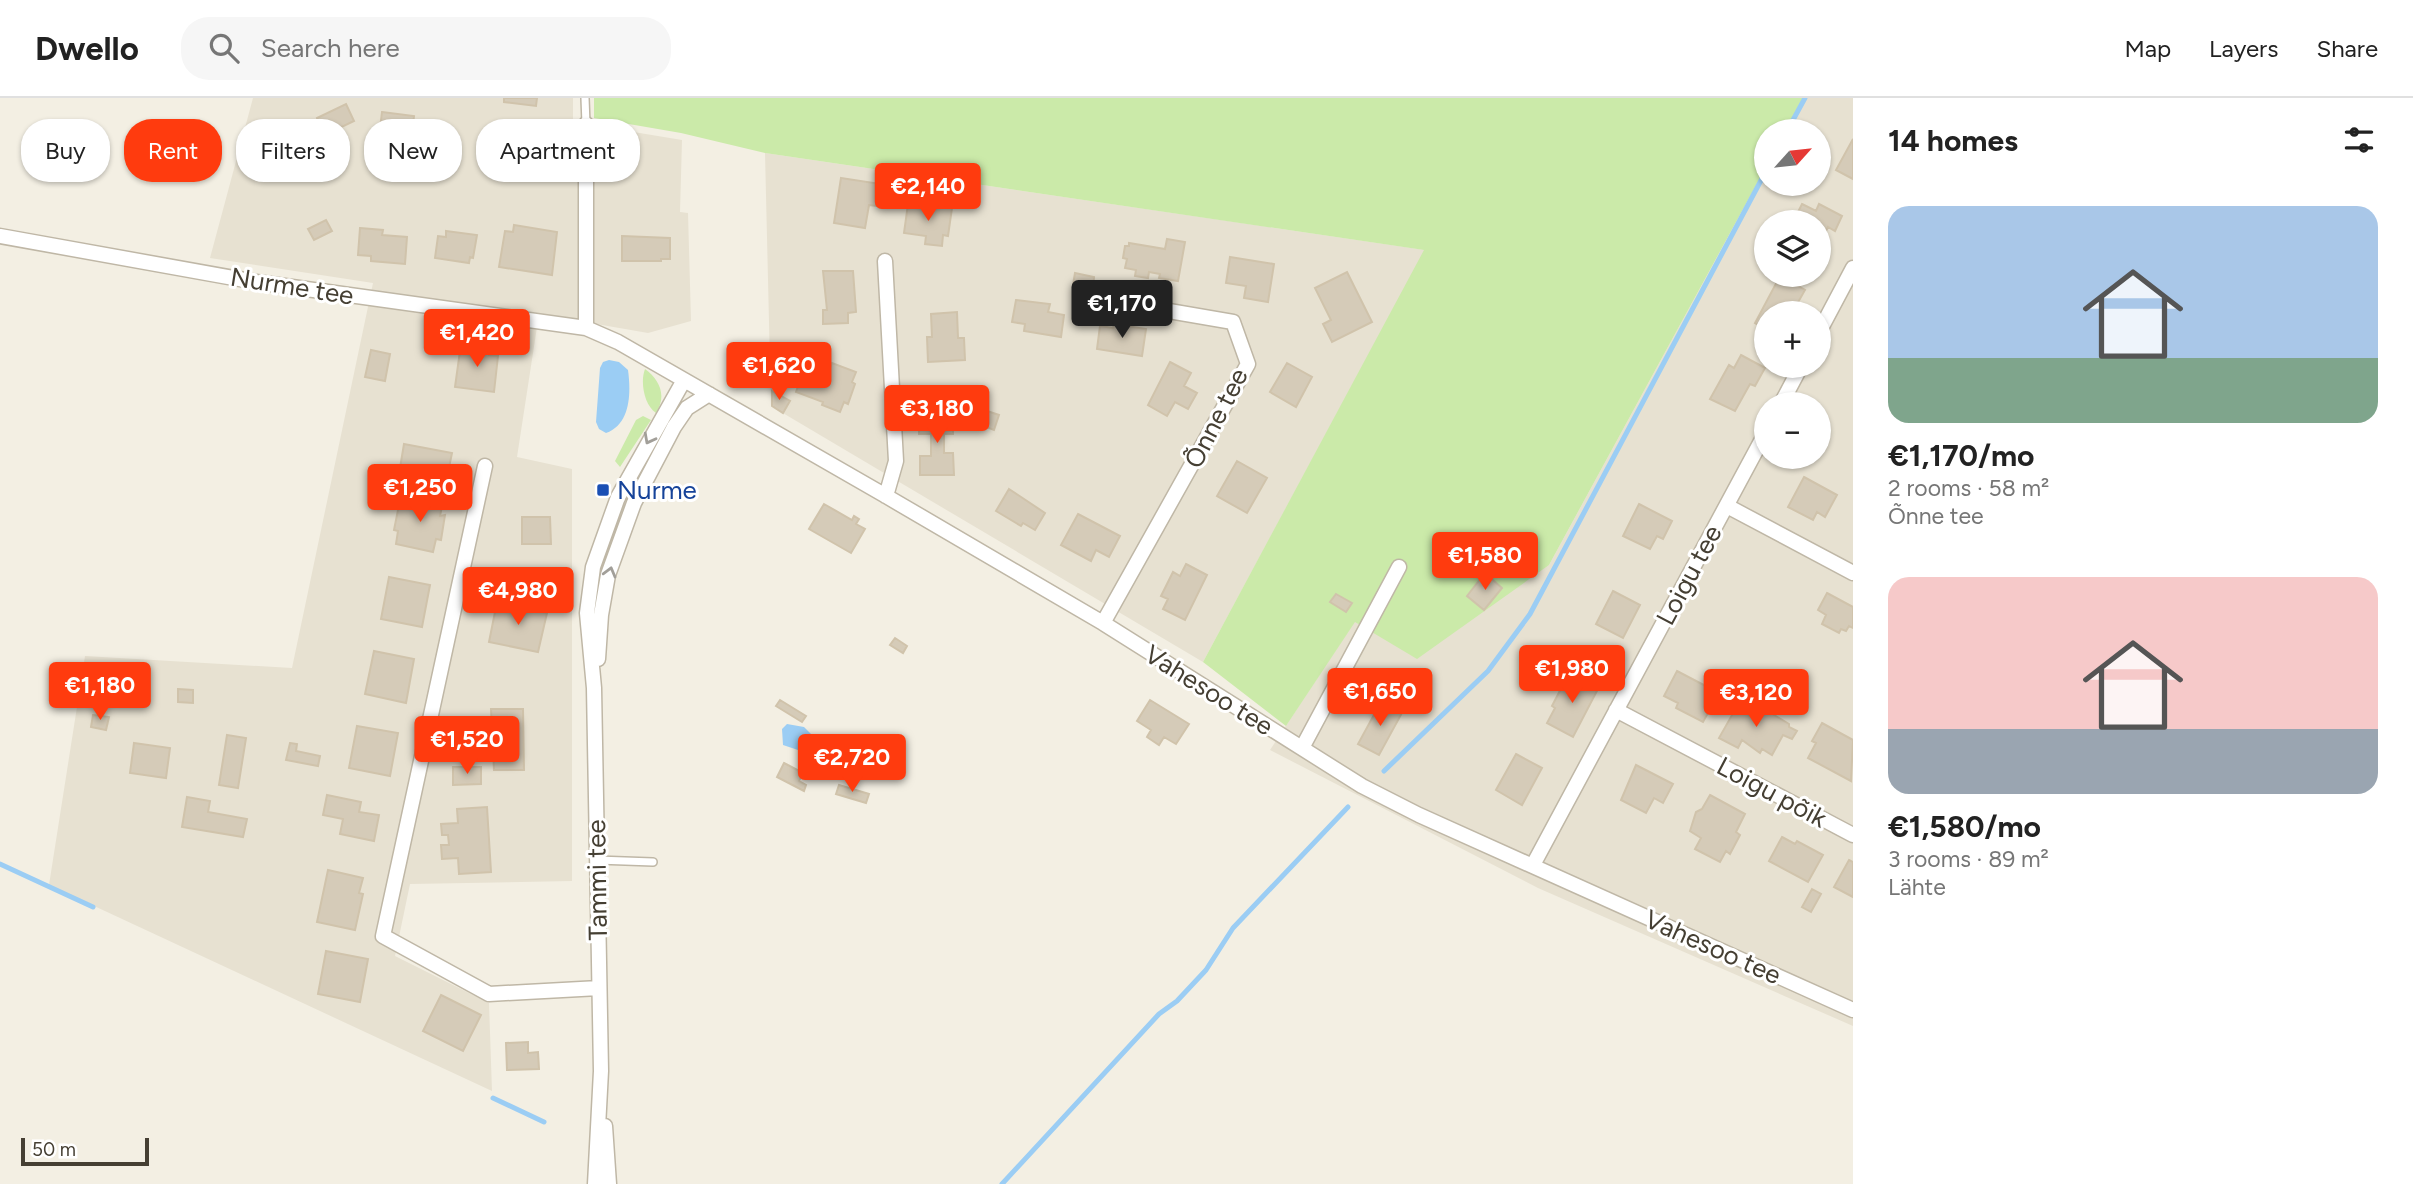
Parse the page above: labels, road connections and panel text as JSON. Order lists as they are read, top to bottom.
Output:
{
  "streets": {
    "street": [
      "Nurme tee",
      "Õnne tee",
      "Loigu tee",
      "Vahesoo tee",
      "Loigu põik",
      "Tammi tee"
    ]
  },
  "crossings": [
    ["Nurme tee", "Vahesoo tee"],
    ["Õnne tee", "Vahesoo tee"],
    ["Loigu tee", "Vahesoo tee"],
    ["Loigu tee", "Loigu põik"],
    ["Vahesoo tee", "Tammi tee"]
  ],
  "places": {
    "transit": ["Nurme"]
  },
  "scale_bar": "50 m",
  "north": "top right",
  "page": {
    "header": "Dwello",
    "search": "Search here",
    "nav": ["Map", "Layers", "Share"],
    "heading": "14 homes",
    "map_buttons": ["+", "−"],
    "chip": [
      "Buy",
      "Rent",
      "Filters",
      "New",
      "Apartment"
    ],
    "price": [
      "€2,140",
      "€1,170",
      "€1,420",
      "€1,620",
      "€3,180",
      "€1,250",
      "€1,580",
      "€4,980",
      "€1,980",
      "€1,180",
      "€1,650",
      "€3,120",
      "€1,520",
      "€2,720"
    ],
    "list": [
      {
        "name": "€1,170/mo",
        "note": "2 rooms · 58 m² · Õnne tee"
      },
      {
        "name": "€1,580/mo",
        "note": "3 rooms · 89 m² · Lähte"
      }
    ],
    "scale": "50 m"
  }
}
